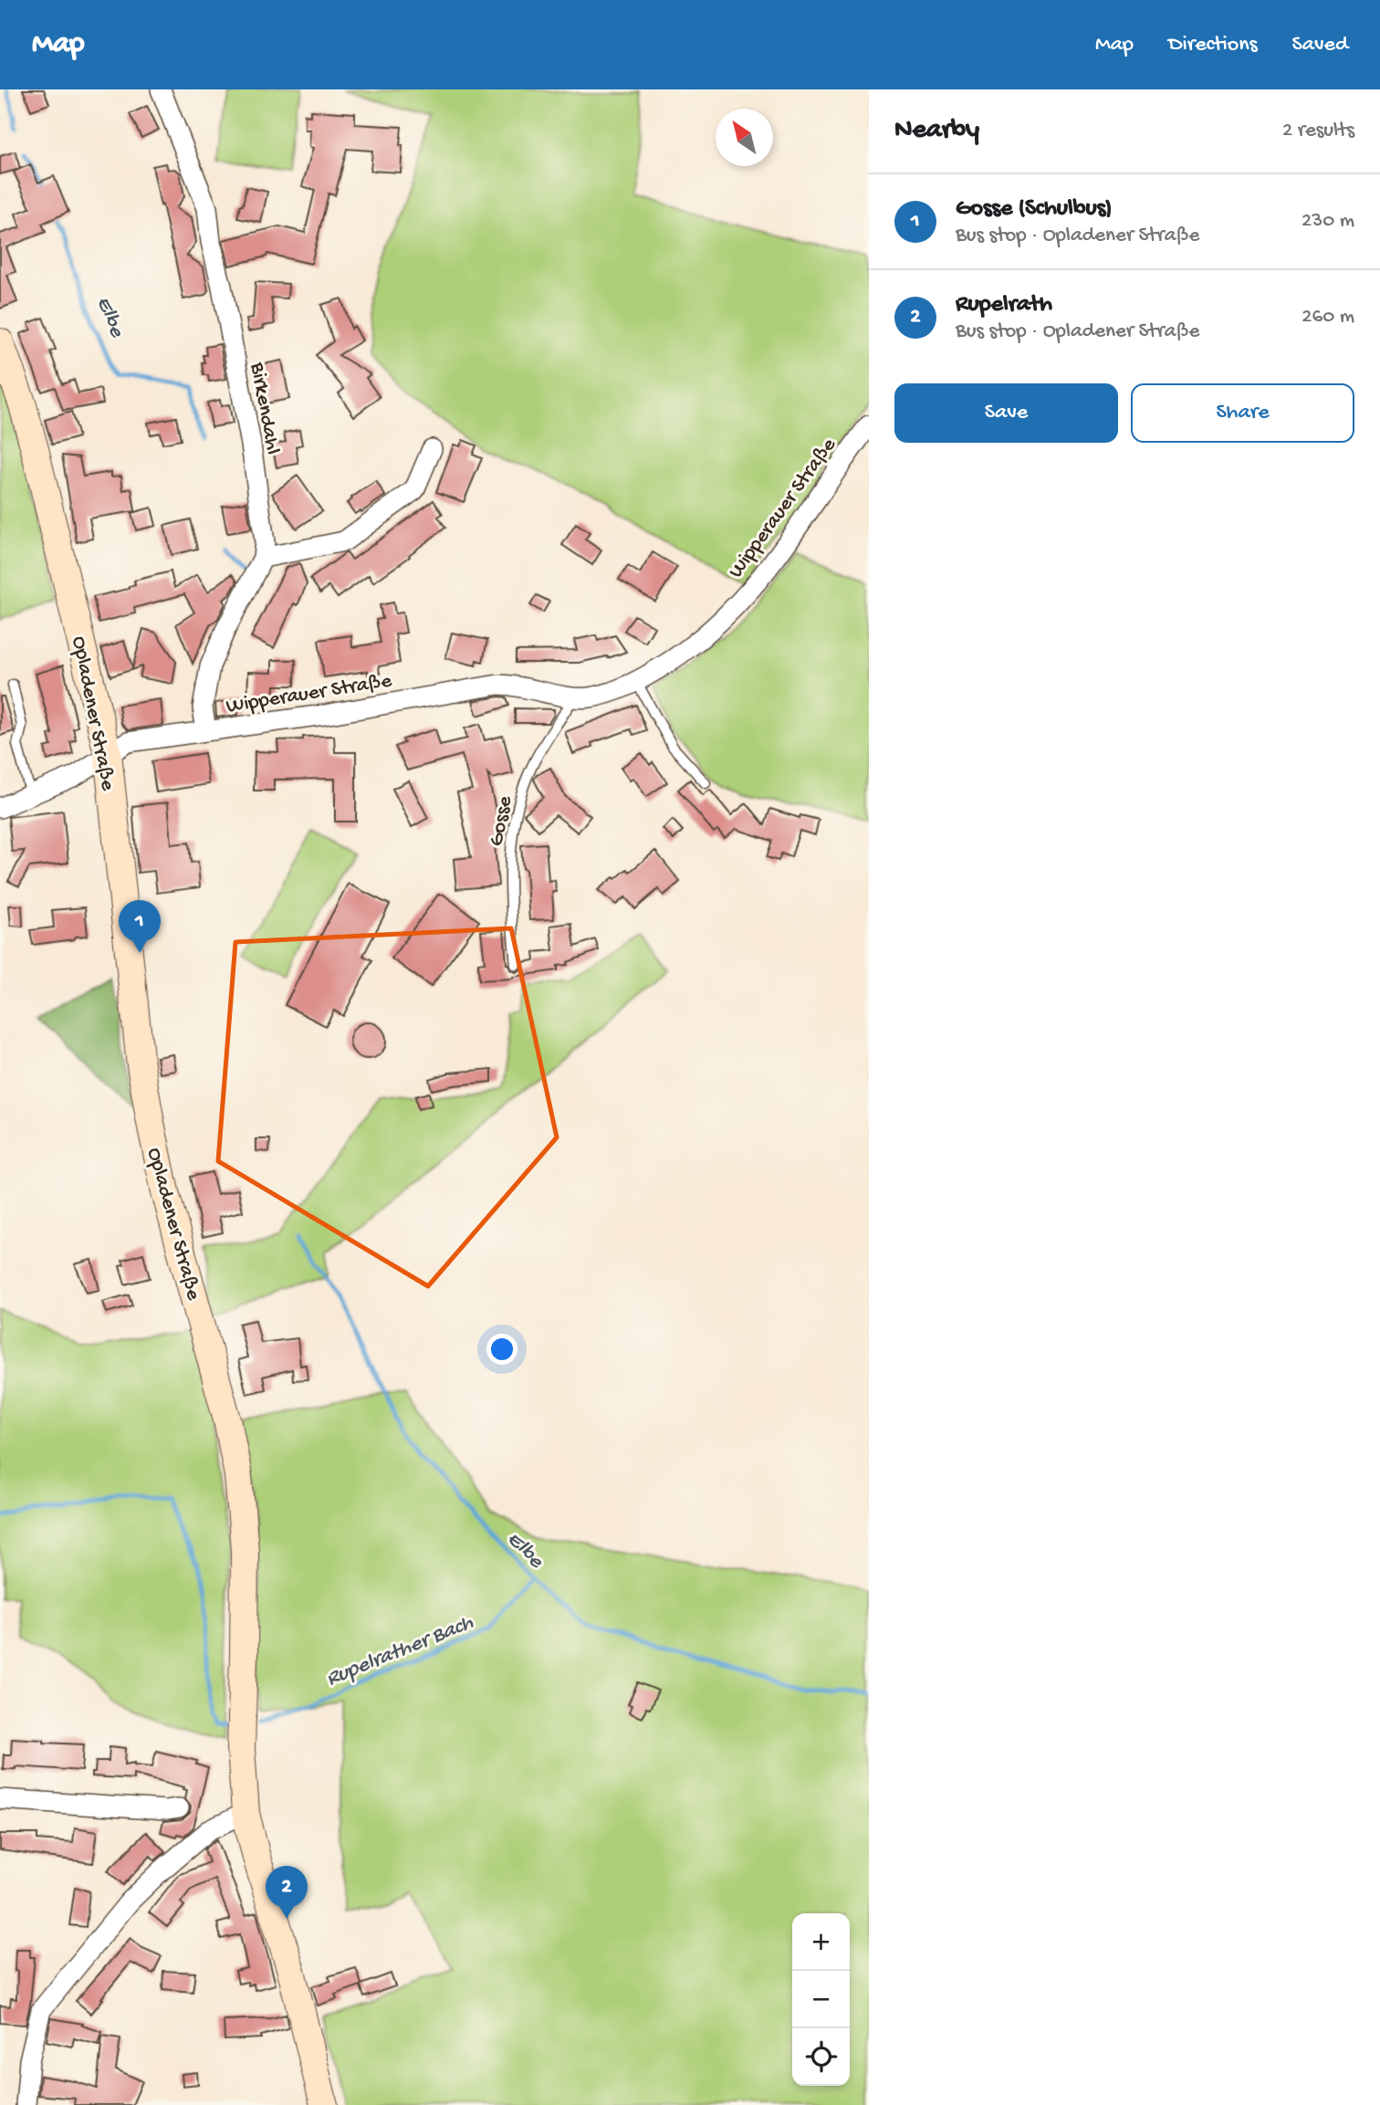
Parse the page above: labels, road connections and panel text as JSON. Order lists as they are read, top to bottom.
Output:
{
  "streets": {
    "main road": ["Opladener Straße"],
    "street": ["Birkendahl", "Wipperauer Straße"],
    "lane": ["Gosse"]
  },
  "crossings": [
    ["Birkendahl", "Wipperauer Straße"],
    ["Wipperauer Straße", "Opladener Straße"],
    ["Wipperauer Straße", "Gosse"]
  ],
  "water": ["Elbe", "Rupelrather Bach"],
  "north": "top left",
  "page": {
    "header": "Map",
    "nav": ["Map", "Directions", "Saved"],
    "heading": ["Nearby", "2 results"],
    "list": [
      {
        "mark": "1",
        "name": "Gosse (Schulbus)",
        "note": "Bus stop · Opladener Straße",
        "value": "230 m"
      },
      {
        "mark": "2",
        "name": "Rupelrath",
        "note": "Bus stop · Opladener Straße",
        "value": "260 m"
      }
    ],
    "buttons": ["Save", "Share"],
    "pins": ["1", "2"],
    "map_buttons": ["+", "−"]
  }
}
